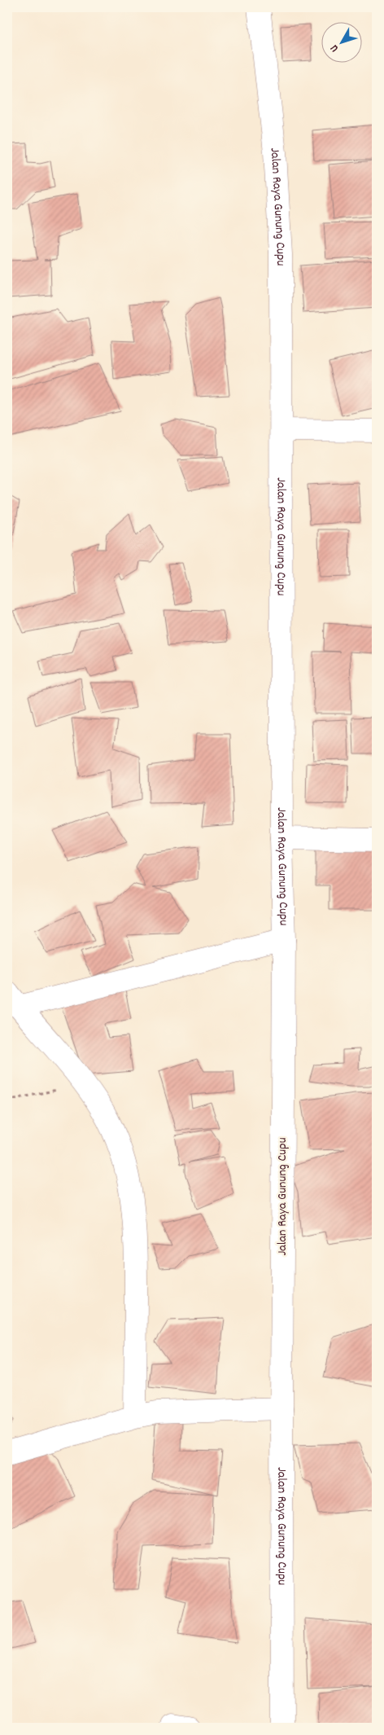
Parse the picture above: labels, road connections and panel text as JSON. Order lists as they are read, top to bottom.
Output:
{
  "streets": {
    "main road": ["Jalan Raya Gunung Cupu"]
  },
  "north": "bottom left"
}
